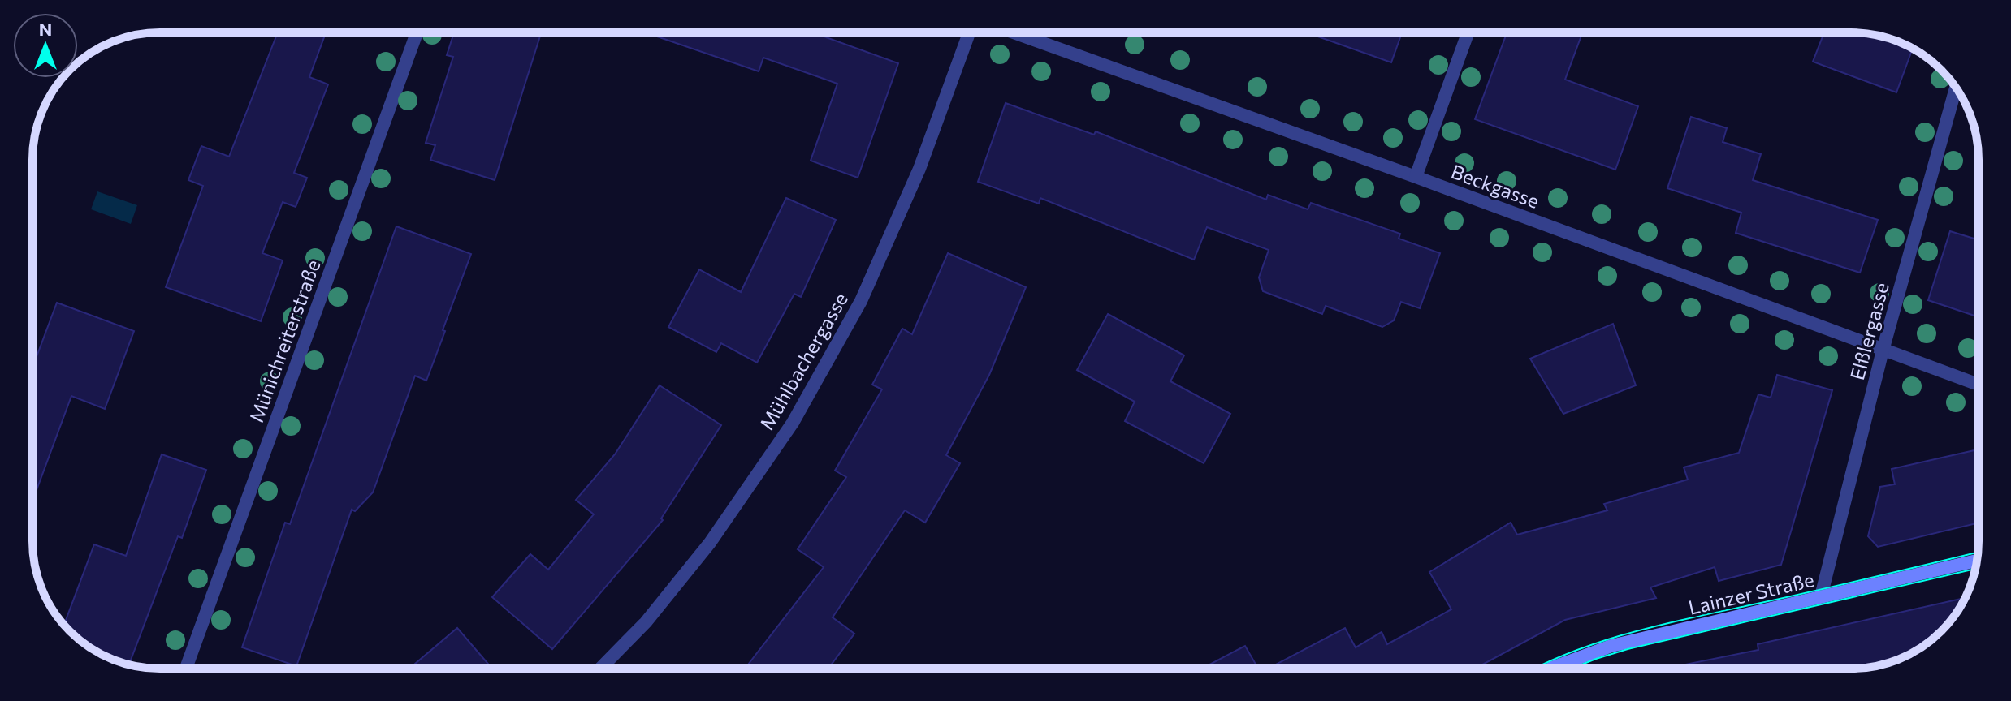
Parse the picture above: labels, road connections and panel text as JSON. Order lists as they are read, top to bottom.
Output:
{
  "streets": {
    "main road": ["Lainzer Straße"],
    "street": [
      "Beckgasse",
      "Elßlergasse",
      "Münichreiterstraße",
      "Mühlbachergasse"
    ]
  },
  "crossings": [
    ["Beckgasse", "Elßlergasse"],
    ["Elßlergasse", "Lainzer Straße"]
  ],
  "north": "top"
}
